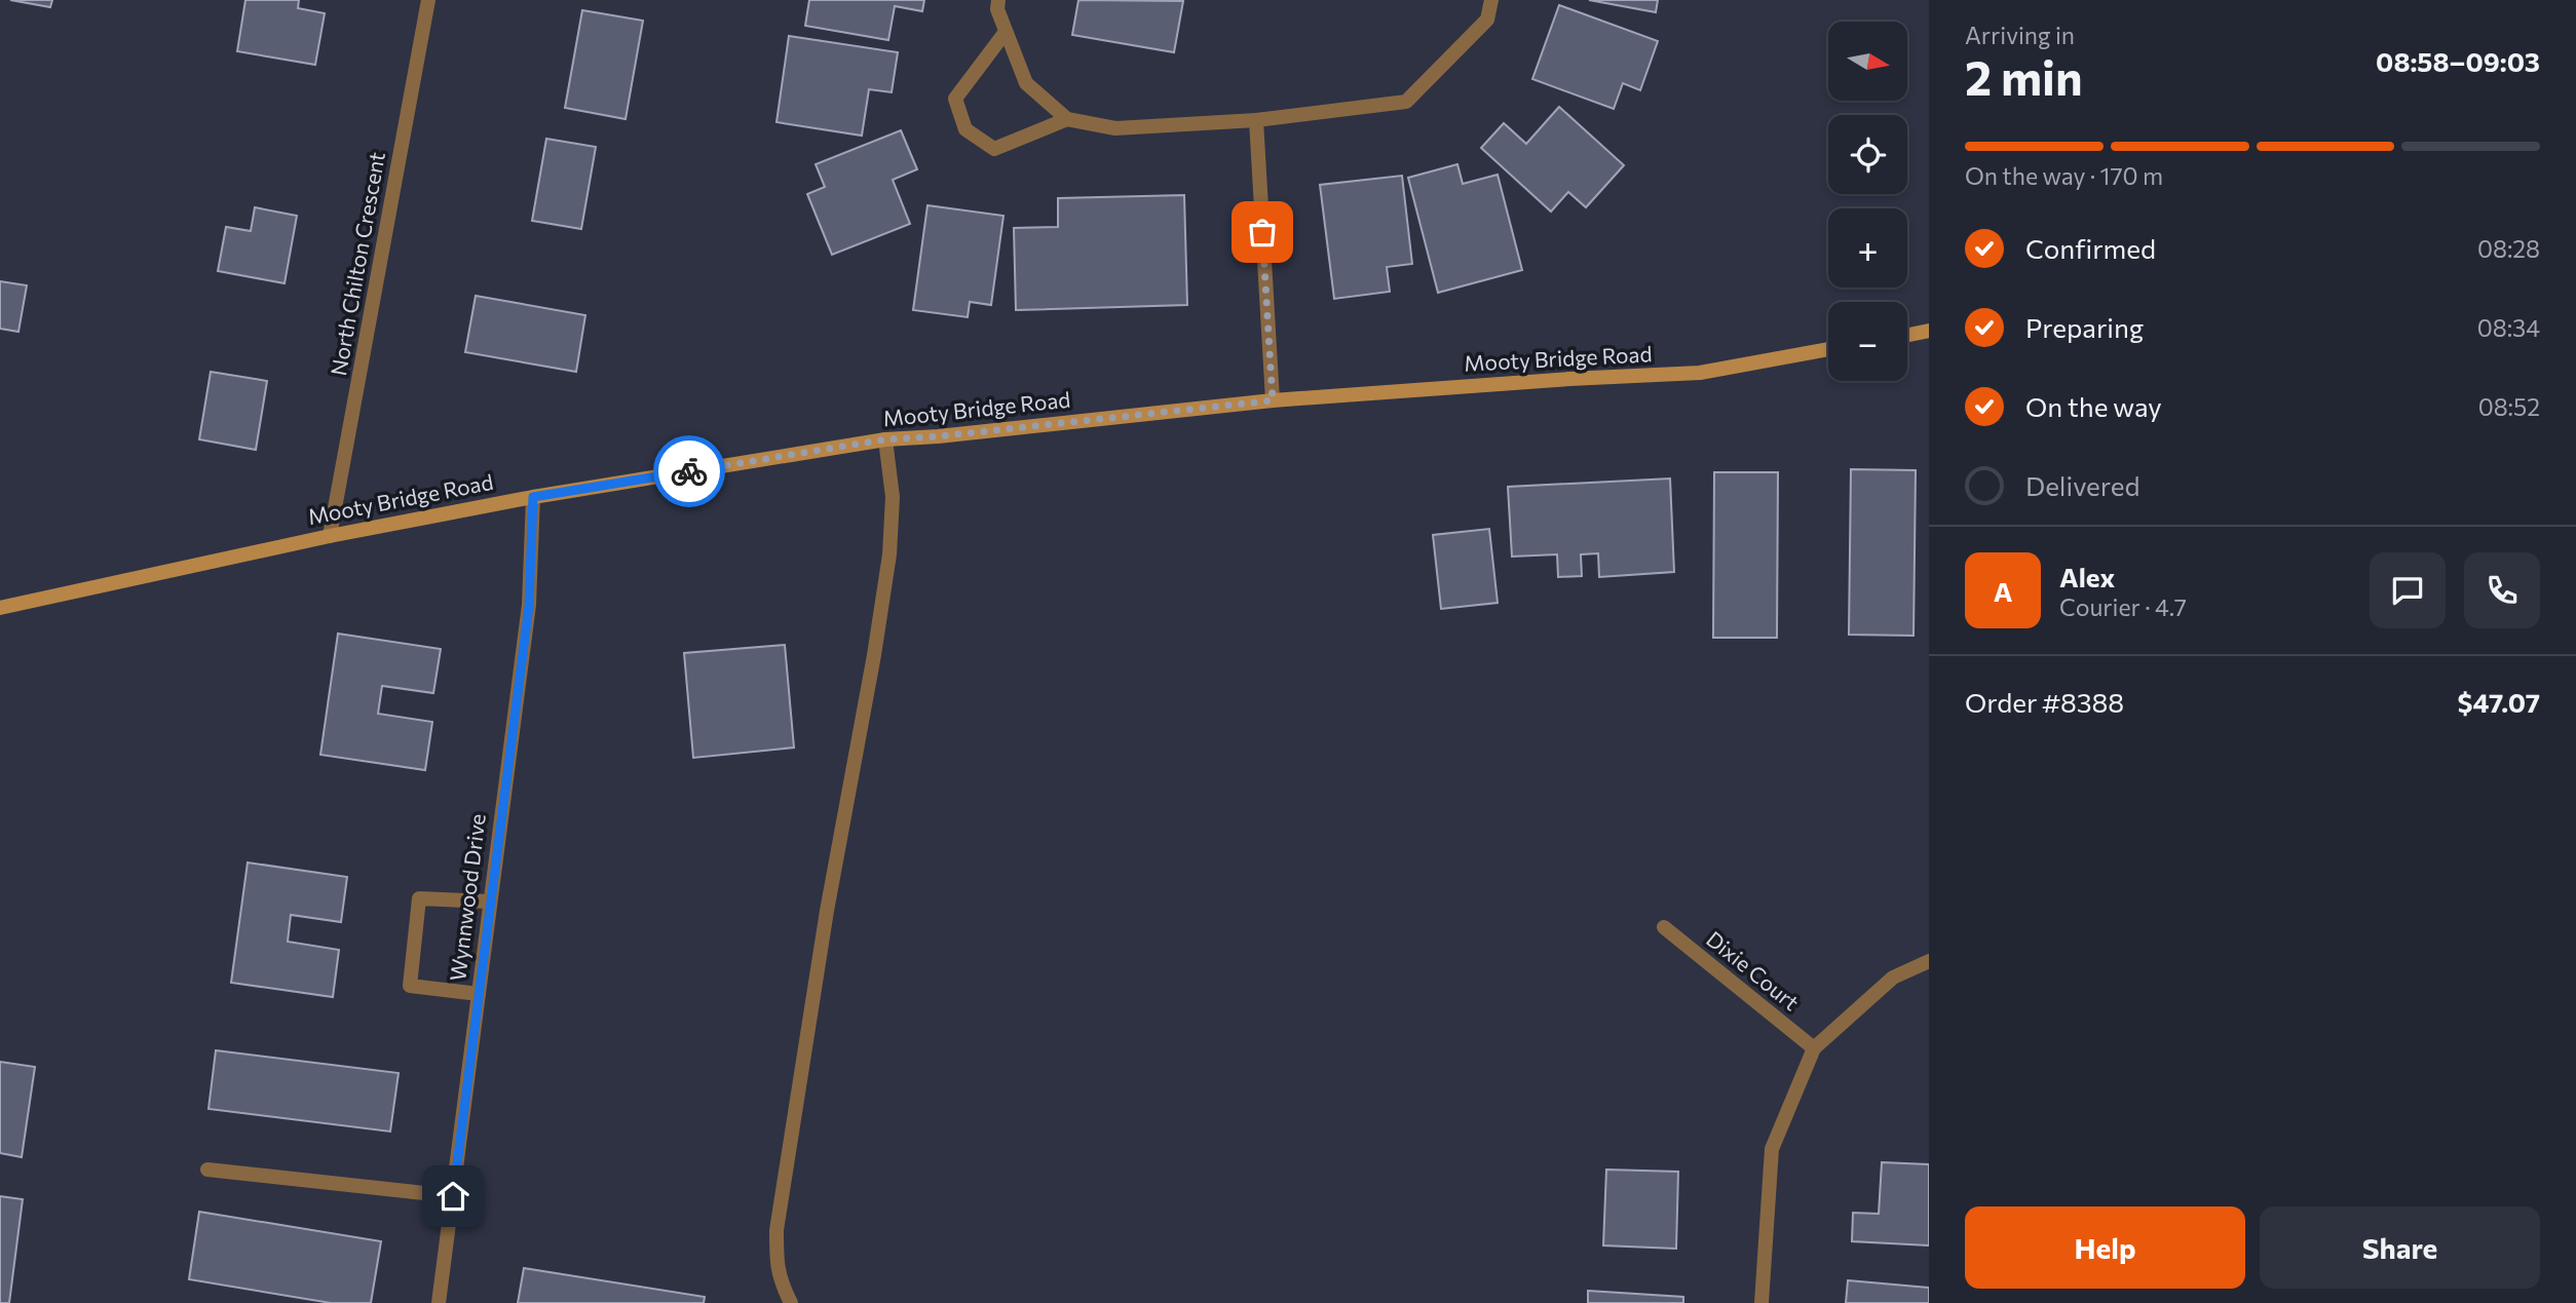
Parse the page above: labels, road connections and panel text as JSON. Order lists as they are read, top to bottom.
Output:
{
  "streets": {
    "main road": ["Mooty Bridge Road"],
    "street": ["North Chilton Crescent", "Wynnwood Drive", "Dixie Court"]
  },
  "crossings": [
    ["North Chilton Crescent", "Mooty Bridge Road"],
    ["Mooty Bridge Road", "Wynnwood Drive"]
  ],
  "north": "right",
  "page": {
    "heading": ["2 min", "Arriving in", "08:58–09:03"],
    "panel": [
      "Alex",
      "Courier · 4.7",
      "Order #8388",
      "$47.07"
    ],
    "map_buttons": ["+", "−"],
    "bar": "On the way · 170 m",
    "list": [
      ["Confirmed", "08:28"],
      ["Preparing", "08:34"],
      ["On the way", "08:52"],
      "Delivered"
    ],
    "round": "A",
    "buttons": ["Help", "Share"]
  }
}
